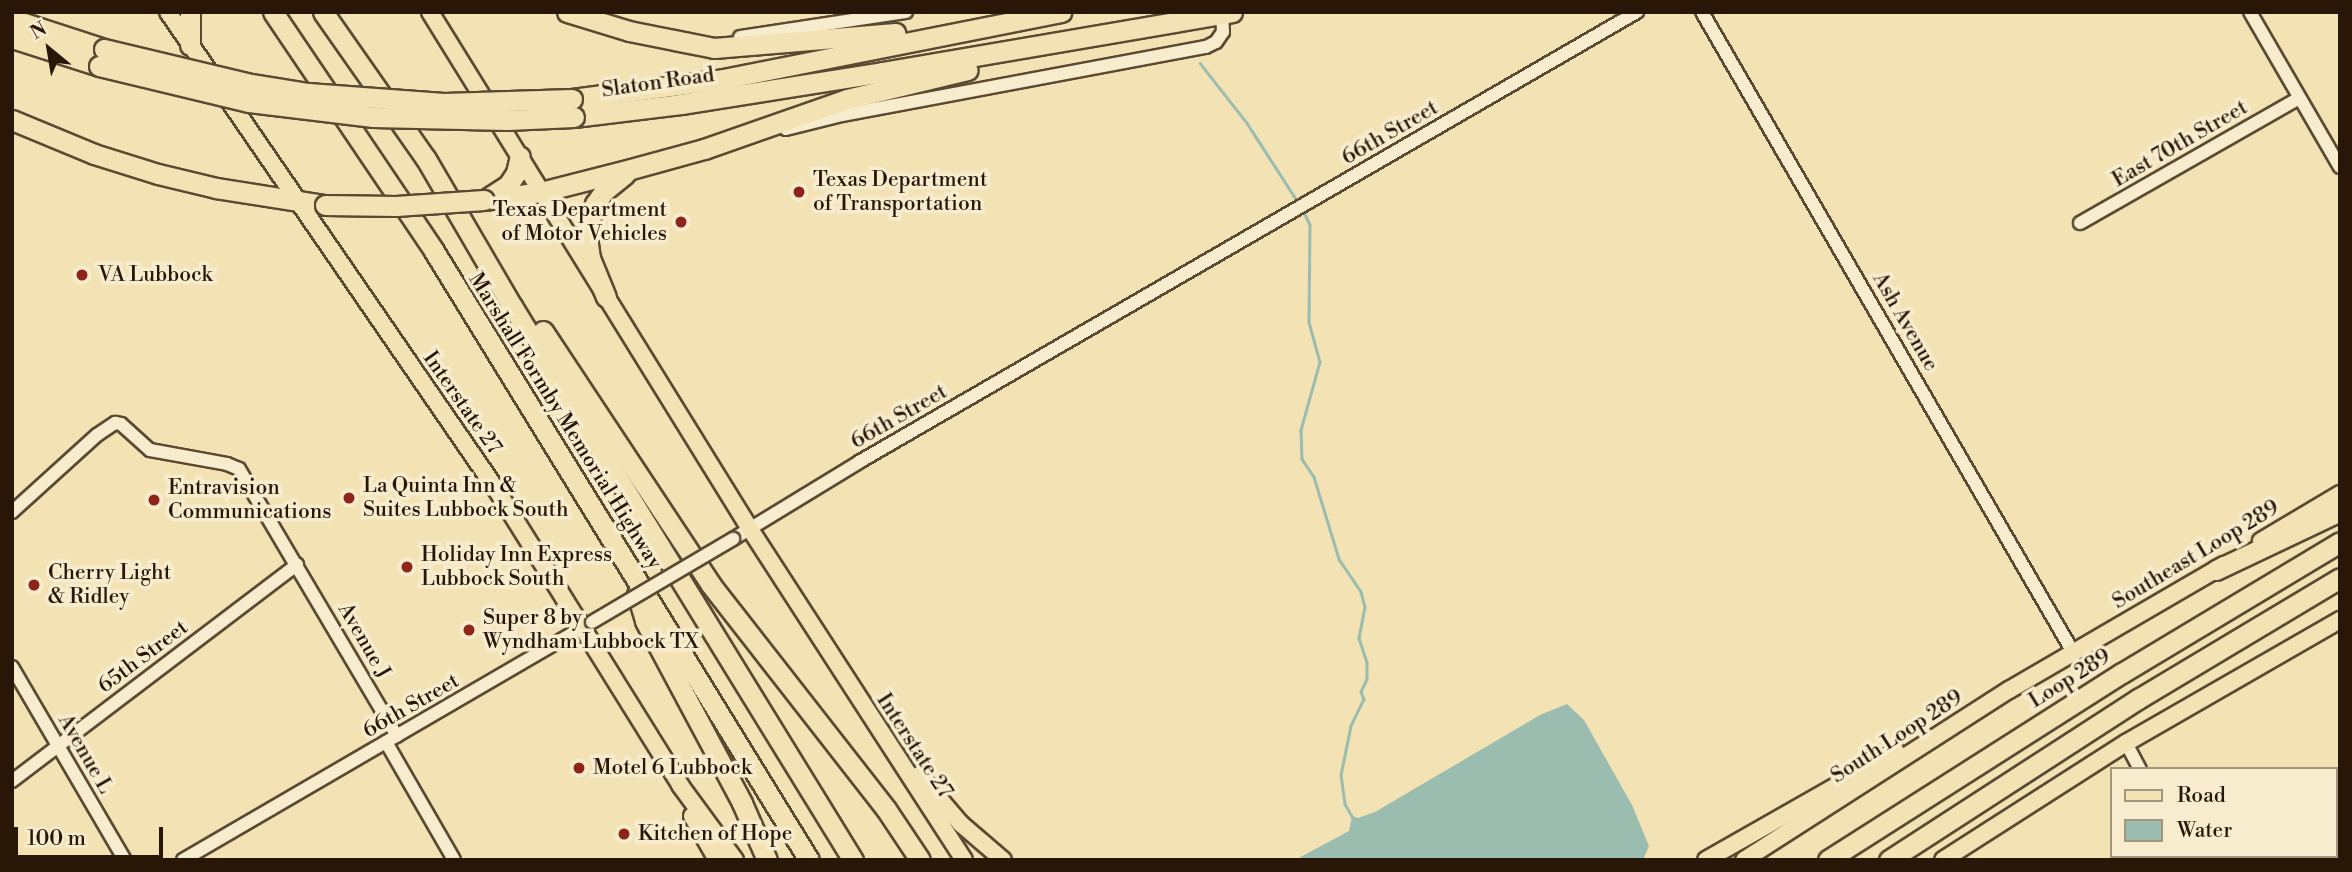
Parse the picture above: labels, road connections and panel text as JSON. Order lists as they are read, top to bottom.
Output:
{
  "streets": {
    "highway": ["Slaton Road", "Marshall Formby Memorial Highway", "Loop 289"],
    "main road": ["Interstate 27", "Southeast Loop 289", "South Loop 289"],
    "street": [
      "66th Street",
      "East 70th Street",
      "Ash Avenue",
      "Avenue J",
      "65th Street",
      "Avenue L"
    ]
  },
  "crossings": [
    ["66th Street", "Interstate 27"],
    ["66th Street", "Avenue J"],
    ["Ash Avenue", "Southeast Loop 289"],
    ["Ash Avenue", "South Loop 289"],
    ["Southeast Loop 289", "South Loop 289"],
    ["Avenue J", "65th Street"],
    ["65th Street", "Avenue L"]
  ],
  "places": [
    "Texas Department of Transportation",
    "Texas Department of Motor Vehicles",
    "VA Lubbock",
    "La Quinta Inn & Suites Lubbock South",
    "Entravision Communications",
    "Holiday Inn Express Lubbock South",
    "Cherry Light & Ridley",
    "Super 8 by Wyndham Lubbock TX",
    "Motel 6 Lubbock",
    "Kitchen of Hope"
  ],
  "legend": ["Road", "Water"],
  "scale_bar": "100 m",
  "north": "top left"
}
